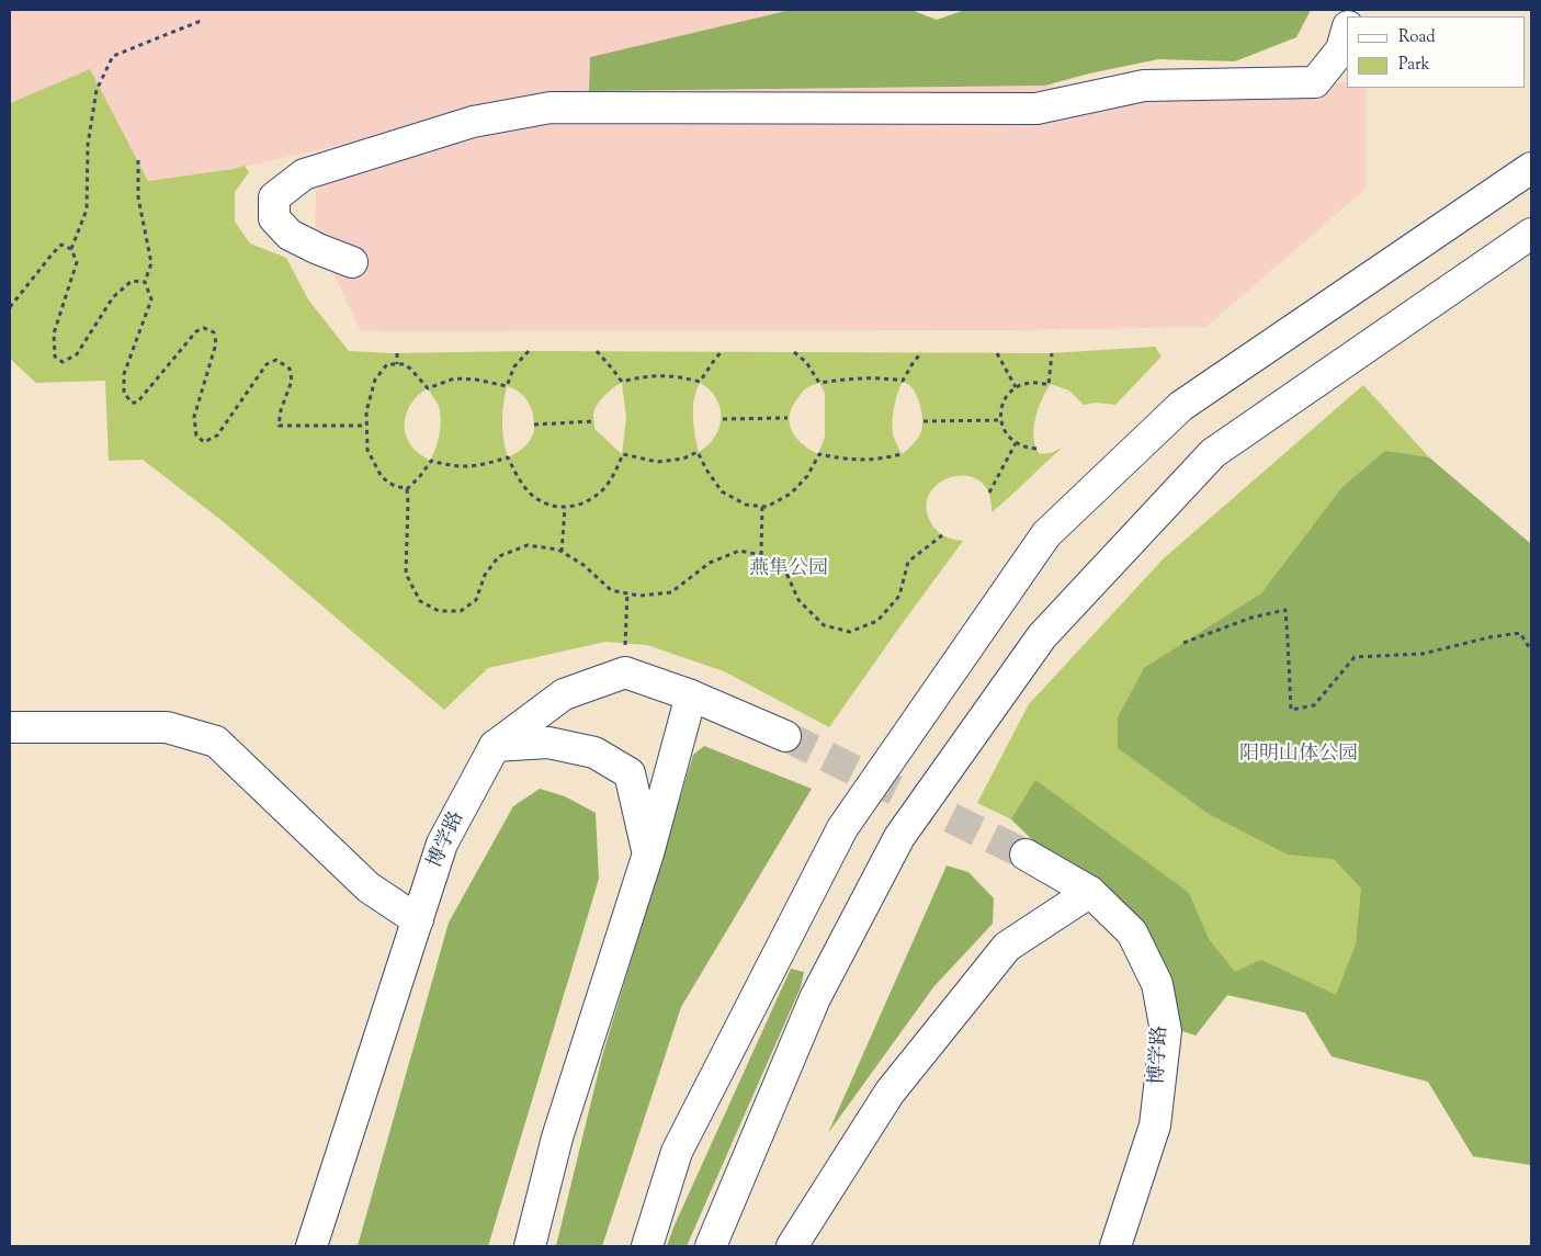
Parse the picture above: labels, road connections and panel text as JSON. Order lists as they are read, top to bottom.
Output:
{
  "streets": {
    "main road": ["博学路"]
  },
  "parks": ["燕隼公园", "阳明山体公园"],
  "legend": ["Road", "Park"]
}
